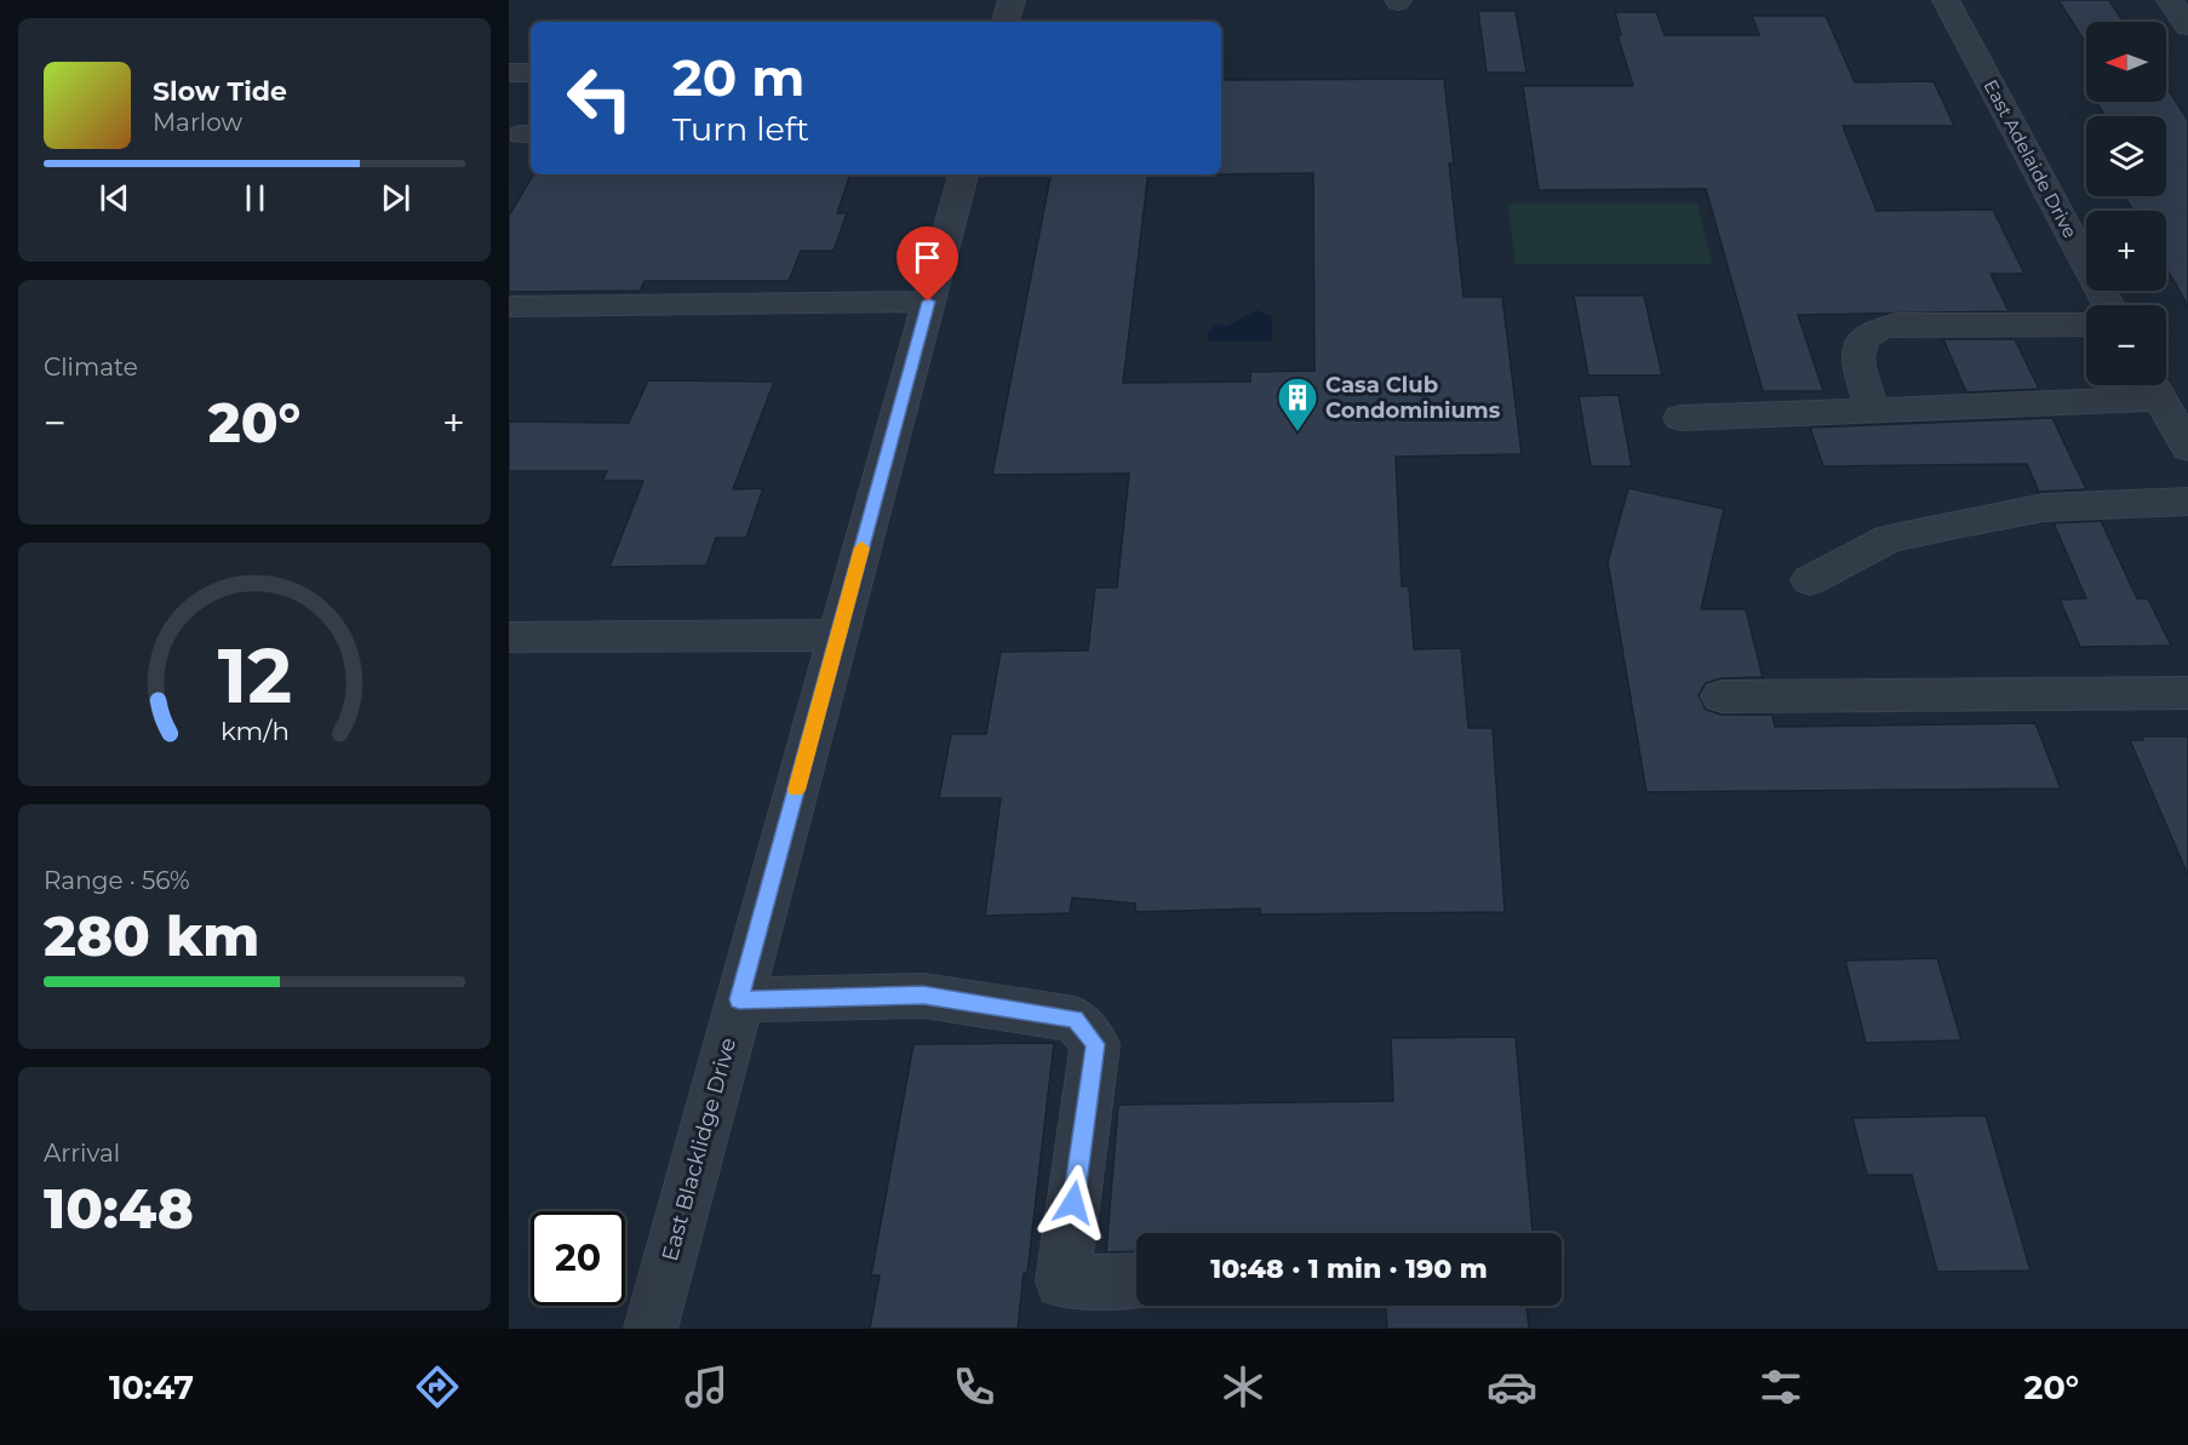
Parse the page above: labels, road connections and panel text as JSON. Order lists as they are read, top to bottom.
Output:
{
  "streets": {
    "street": ["East Adelaide Drive", "East Blacklidge Drive"]
  },
  "places": {
    "building": ["Casa Club Condominiums"]
  },
  "north": "left",
  "page": {
    "map_buttons": ["+", "−"],
    "turn": ["20 m", "Turn left"],
    "song": ["Slow Tide", "Marlow"],
    "tile": [
      "Climate",
      ["Range · 56%", "280 km"],
      ["Arrival", "10:48"]
    ],
    "heat": ["−", "20°", "+"],
    "limit": "20",
    "trip": "10:48 · 1 min · 190 m",
    "tabs": ["10:47", "20°"],
    "gauge": ["12", "km/h"]
  }
}
